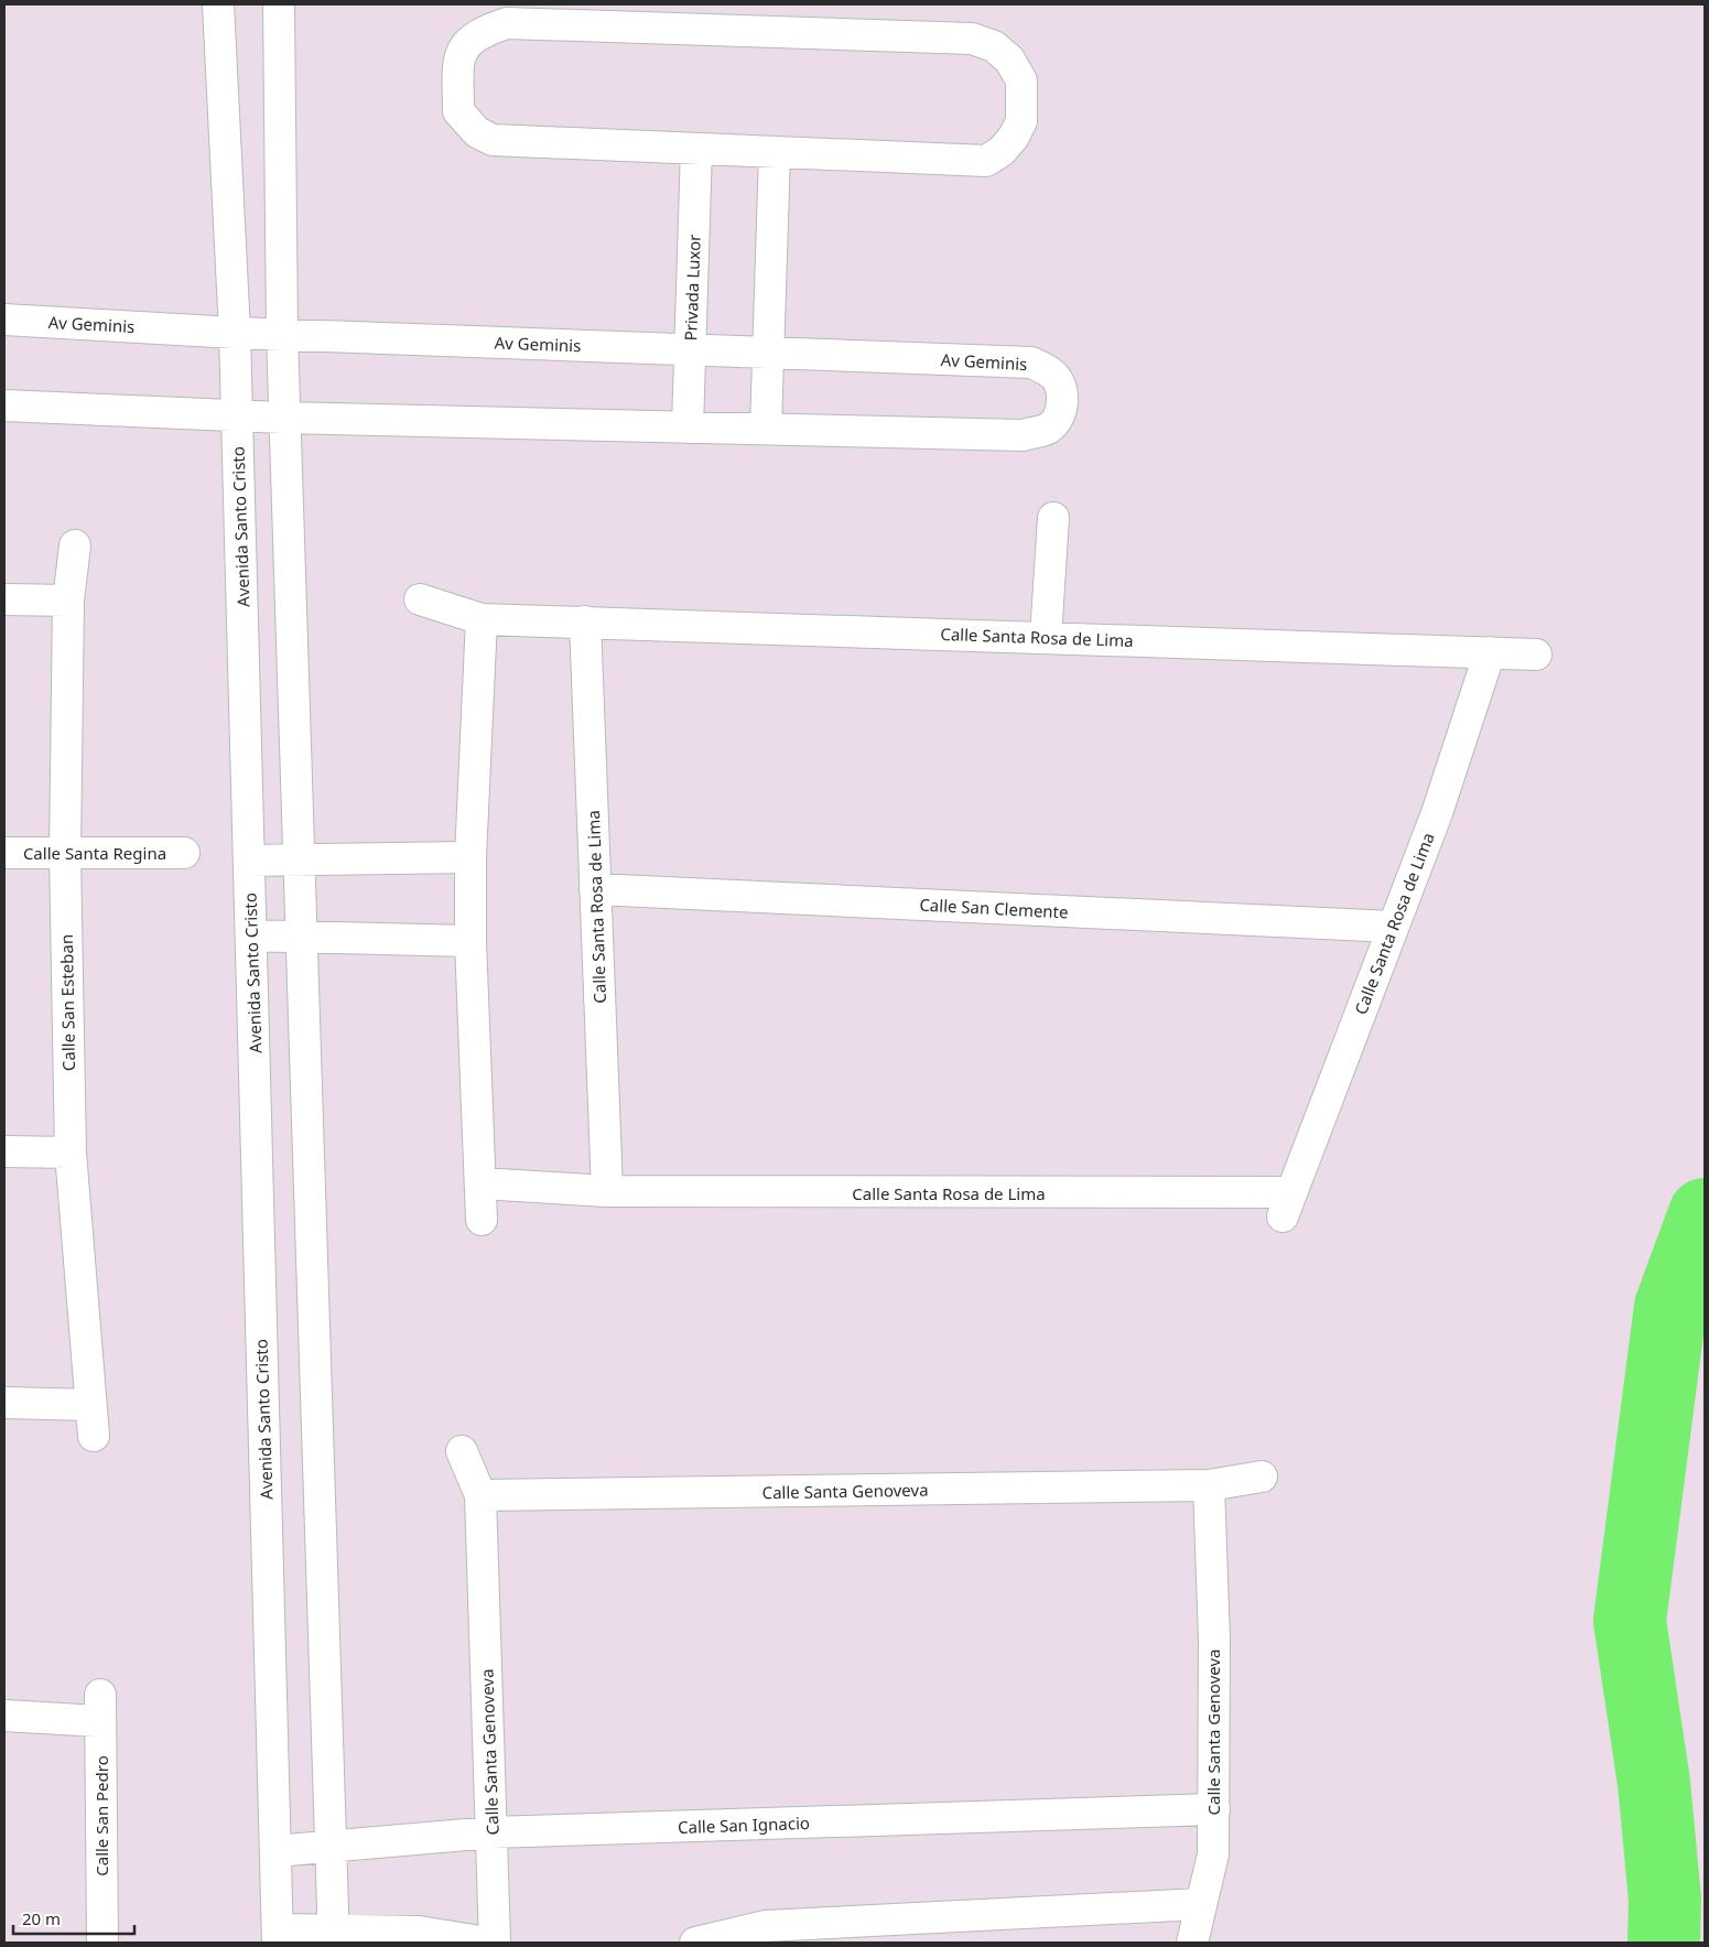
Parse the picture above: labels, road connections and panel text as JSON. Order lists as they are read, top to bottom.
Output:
{
  "streets": {
    "street": [
      "Privada Luxor",
      "Av Geminis",
      "Avenida Santo Cristo",
      "Calle Santa Rosa de Lima",
      "Calle Santa Regina",
      "Calle San Clemente",
      "Calle San Esteban",
      "Calle Santa Genoveva",
      "Calle San Pedro",
      "Calle San Ignacio"
    ]
  },
  "crossings": [
    ["Privada Luxor", "Av Geminis"],
    ["Av Geminis", "Avenida Santo Cristo"],
    ["Avenida Santo Cristo", "Calle San Ignacio"],
    ["Calle Santa Rosa de Lima", "Calle San Clemente"],
    ["Calle Santa Regina", "Calle San Esteban"],
    ["Calle Santa Genoveva", "Calle San Ignacio"]
  ],
  "scale_bar": "20 m"
}
